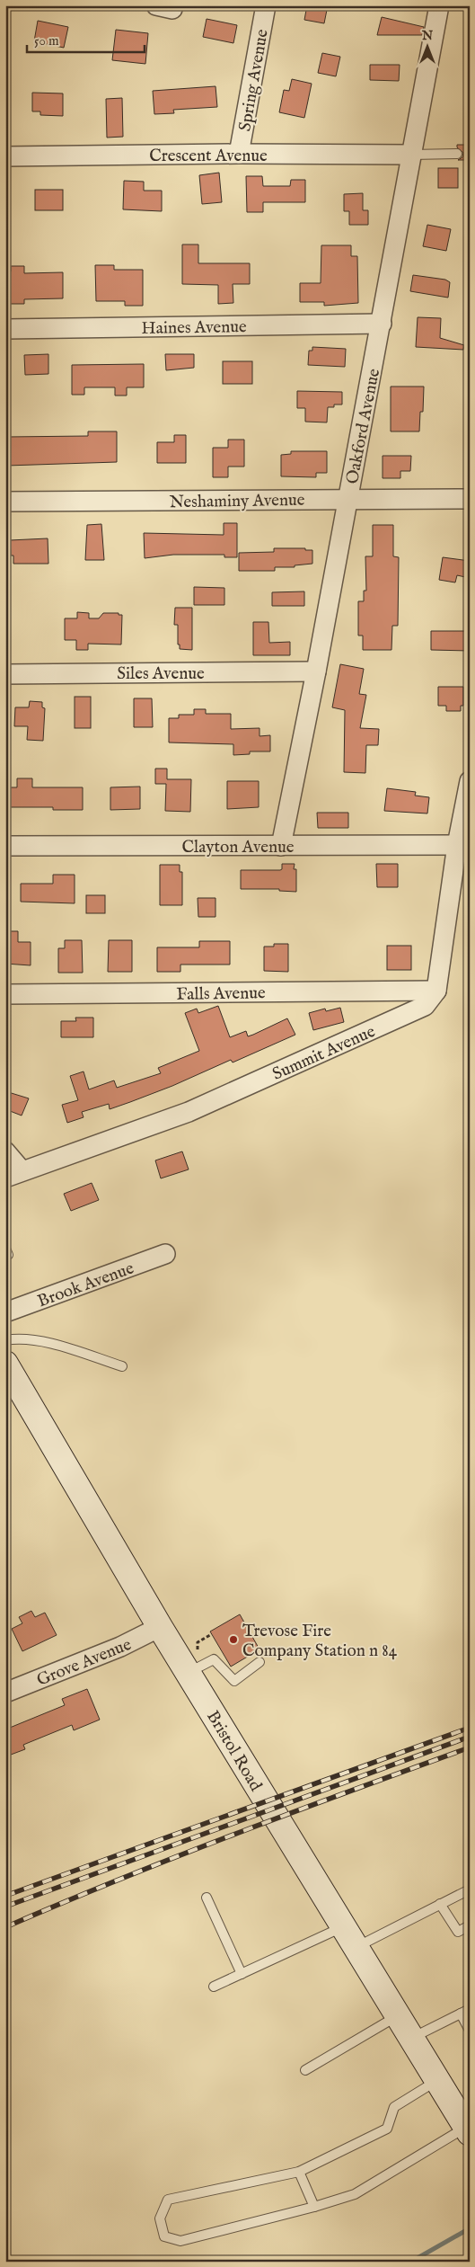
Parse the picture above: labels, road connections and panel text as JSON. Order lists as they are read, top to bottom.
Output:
{
  "streets": {
    "main road": ["Bristol Road"],
    "street": [
      "Spring Avenue",
      "Crescent Avenue",
      "Haines Avenue",
      "Oakford Avenue",
      "Neshaminy Avenue",
      "Siles Avenue",
      "Clayton Avenue",
      "Falls Avenue",
      "Summit Avenue",
      "Brook Avenue",
      "Grove Avenue"
    ]
  },
  "crossings": [
    ["Spring Avenue", "Crescent Avenue"],
    ["Crescent Avenue", "Oakford Avenue"],
    ["Haines Avenue", "Oakford Avenue"],
    ["Oakford Avenue", "Neshaminy Avenue"],
    ["Oakford Avenue", "Siles Avenue"],
    ["Oakford Avenue", "Clayton Avenue"],
    ["Falls Avenue", "Summit Avenue"],
    ["Grove Avenue", "Bristol Road"]
  ],
  "places": ["Trevose Fire Company Station n 84"],
  "scale_bar": "50 m",
  "north": "top"
}
